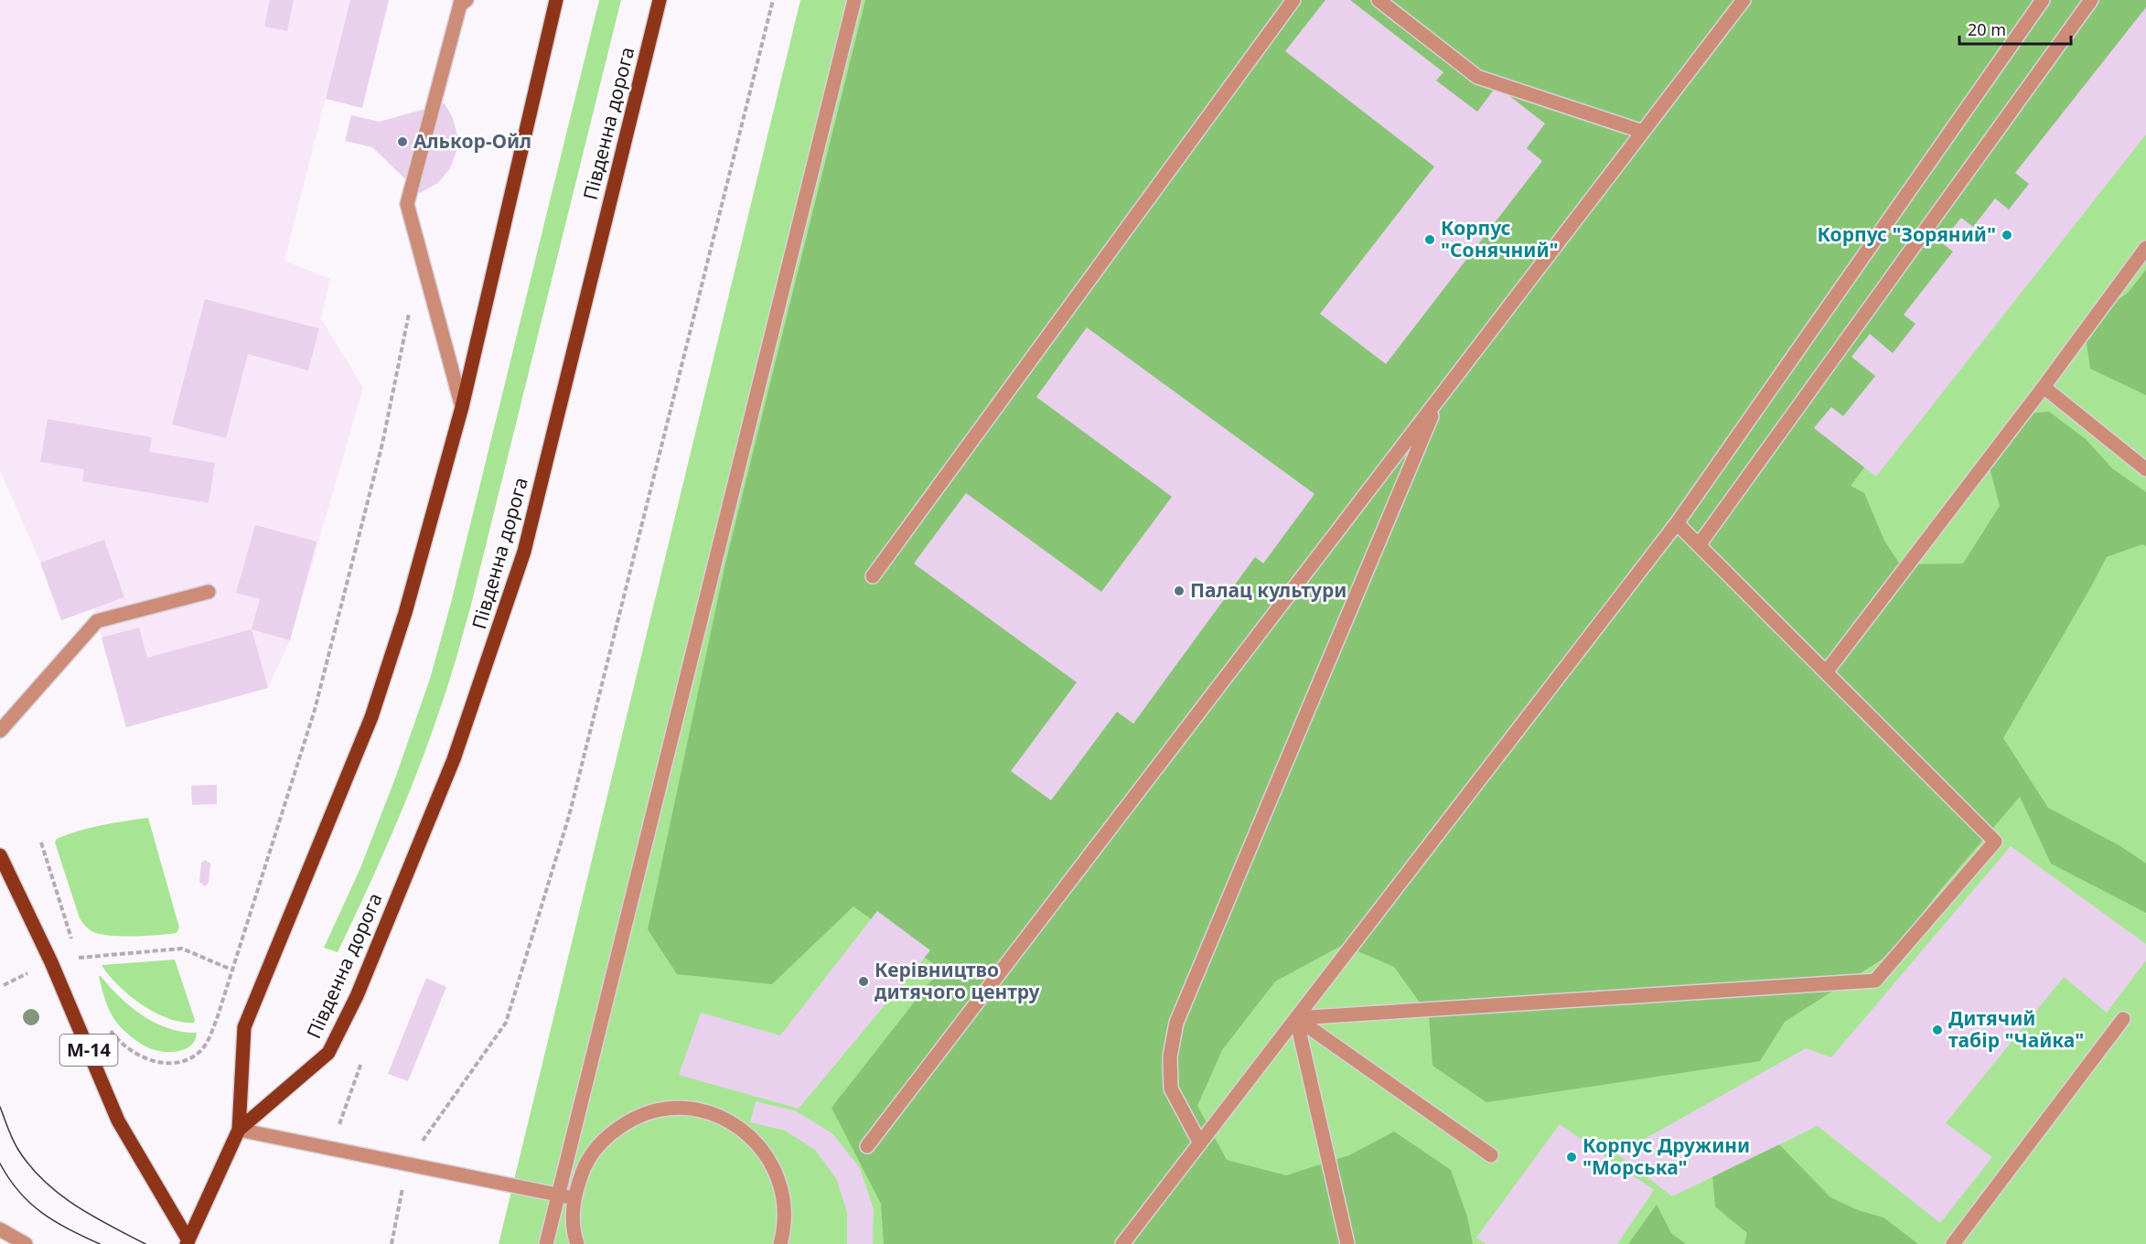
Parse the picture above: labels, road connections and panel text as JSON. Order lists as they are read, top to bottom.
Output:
{
  "streets": {
    "main road": ["Південна дорога", "М-14"]
  },
  "crossings": [
    ["Південна дорога", "М-14"]
  ],
  "places": [
    "Алькор-Ойл",
    "Корпус \"Зоряний\"",
    "Корпус \"Сонячний\"",
    "Палац культури",
    "Керівництво дитячого центру",
    "Дитячий табір \"Чайка\"",
    "Корпус Дружини \"Морська\""
  ],
  "scale_bar": "20 m"
}
